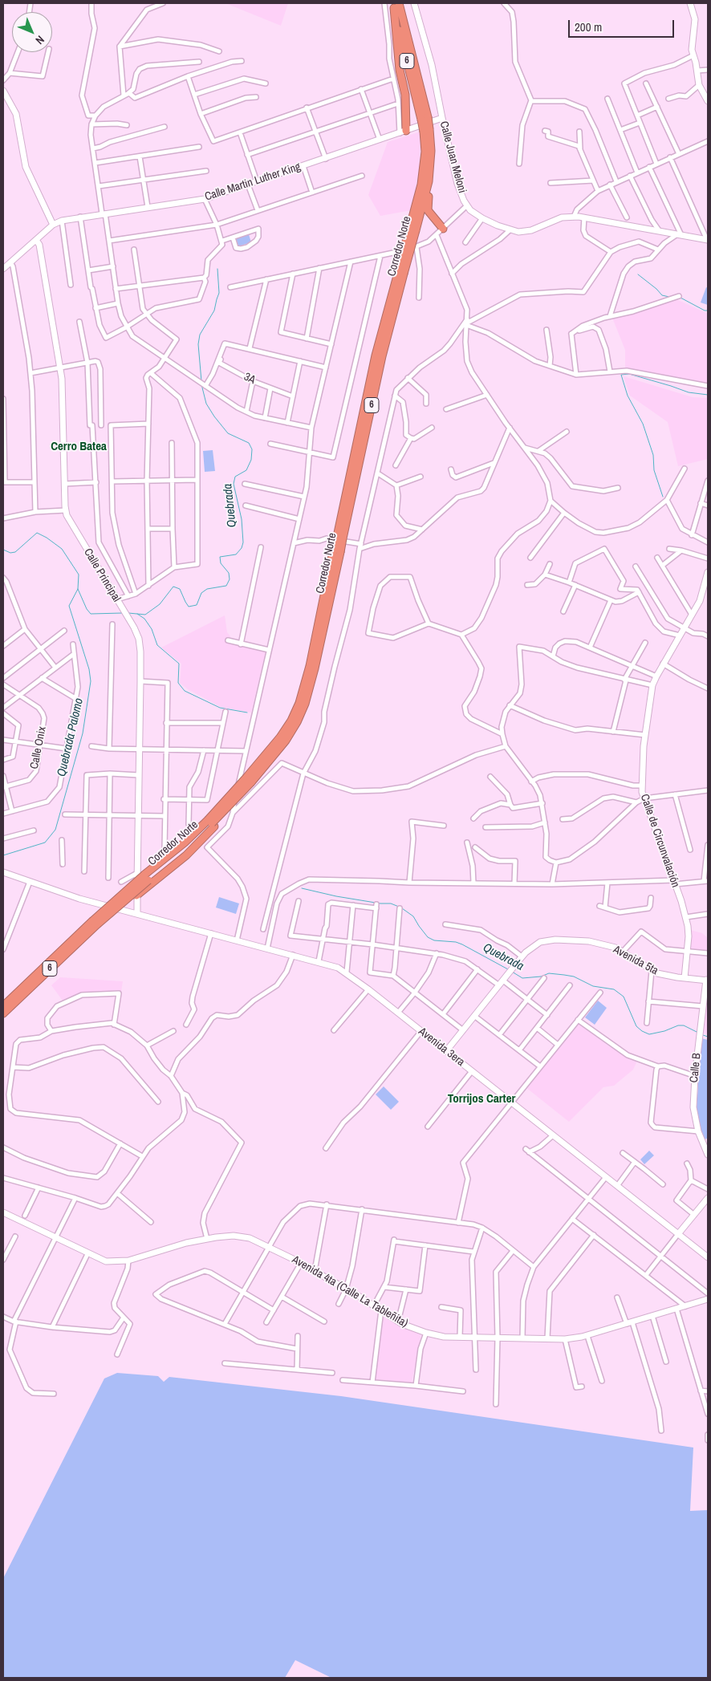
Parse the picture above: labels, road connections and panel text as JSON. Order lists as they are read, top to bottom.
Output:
{
  "streets": {
    "highway": ["6", "Corredor Norte"],
    "street": [
      "Calle Juan Meloni",
      "Calle Martin Luther King",
      "3A",
      "Calle Principal",
      "Calle Onix",
      "Calle de Circunvalación",
      "Avenida 5ta",
      "Avenida 3era",
      "Calle B",
      "Avenida 4ta (Calle La Tableñita)"
    ]
  },
  "crossings": [
    ["Calle Juan Meloni", "Calle Martin Luther King"],
    ["Calle Martin Luther King", "Calle Principal"],
    ["Corredor Norte", "Calle Principal"],
    ["Calle Principal", "Avenida 3era"],
    ["Calle de Circunvalación", "Avenida 5ta"],
    ["Avenida 5ta", "Avenida 3era"],
    ["Avenida 5ta", "Calle B"]
  ],
  "districts": ["Cerro Batea", "Torrijos Carter"],
  "water": ["Quebrada", "Quebrada Palomo"],
  "scale_bar": "200 m",
  "north": "bottom right"
}
